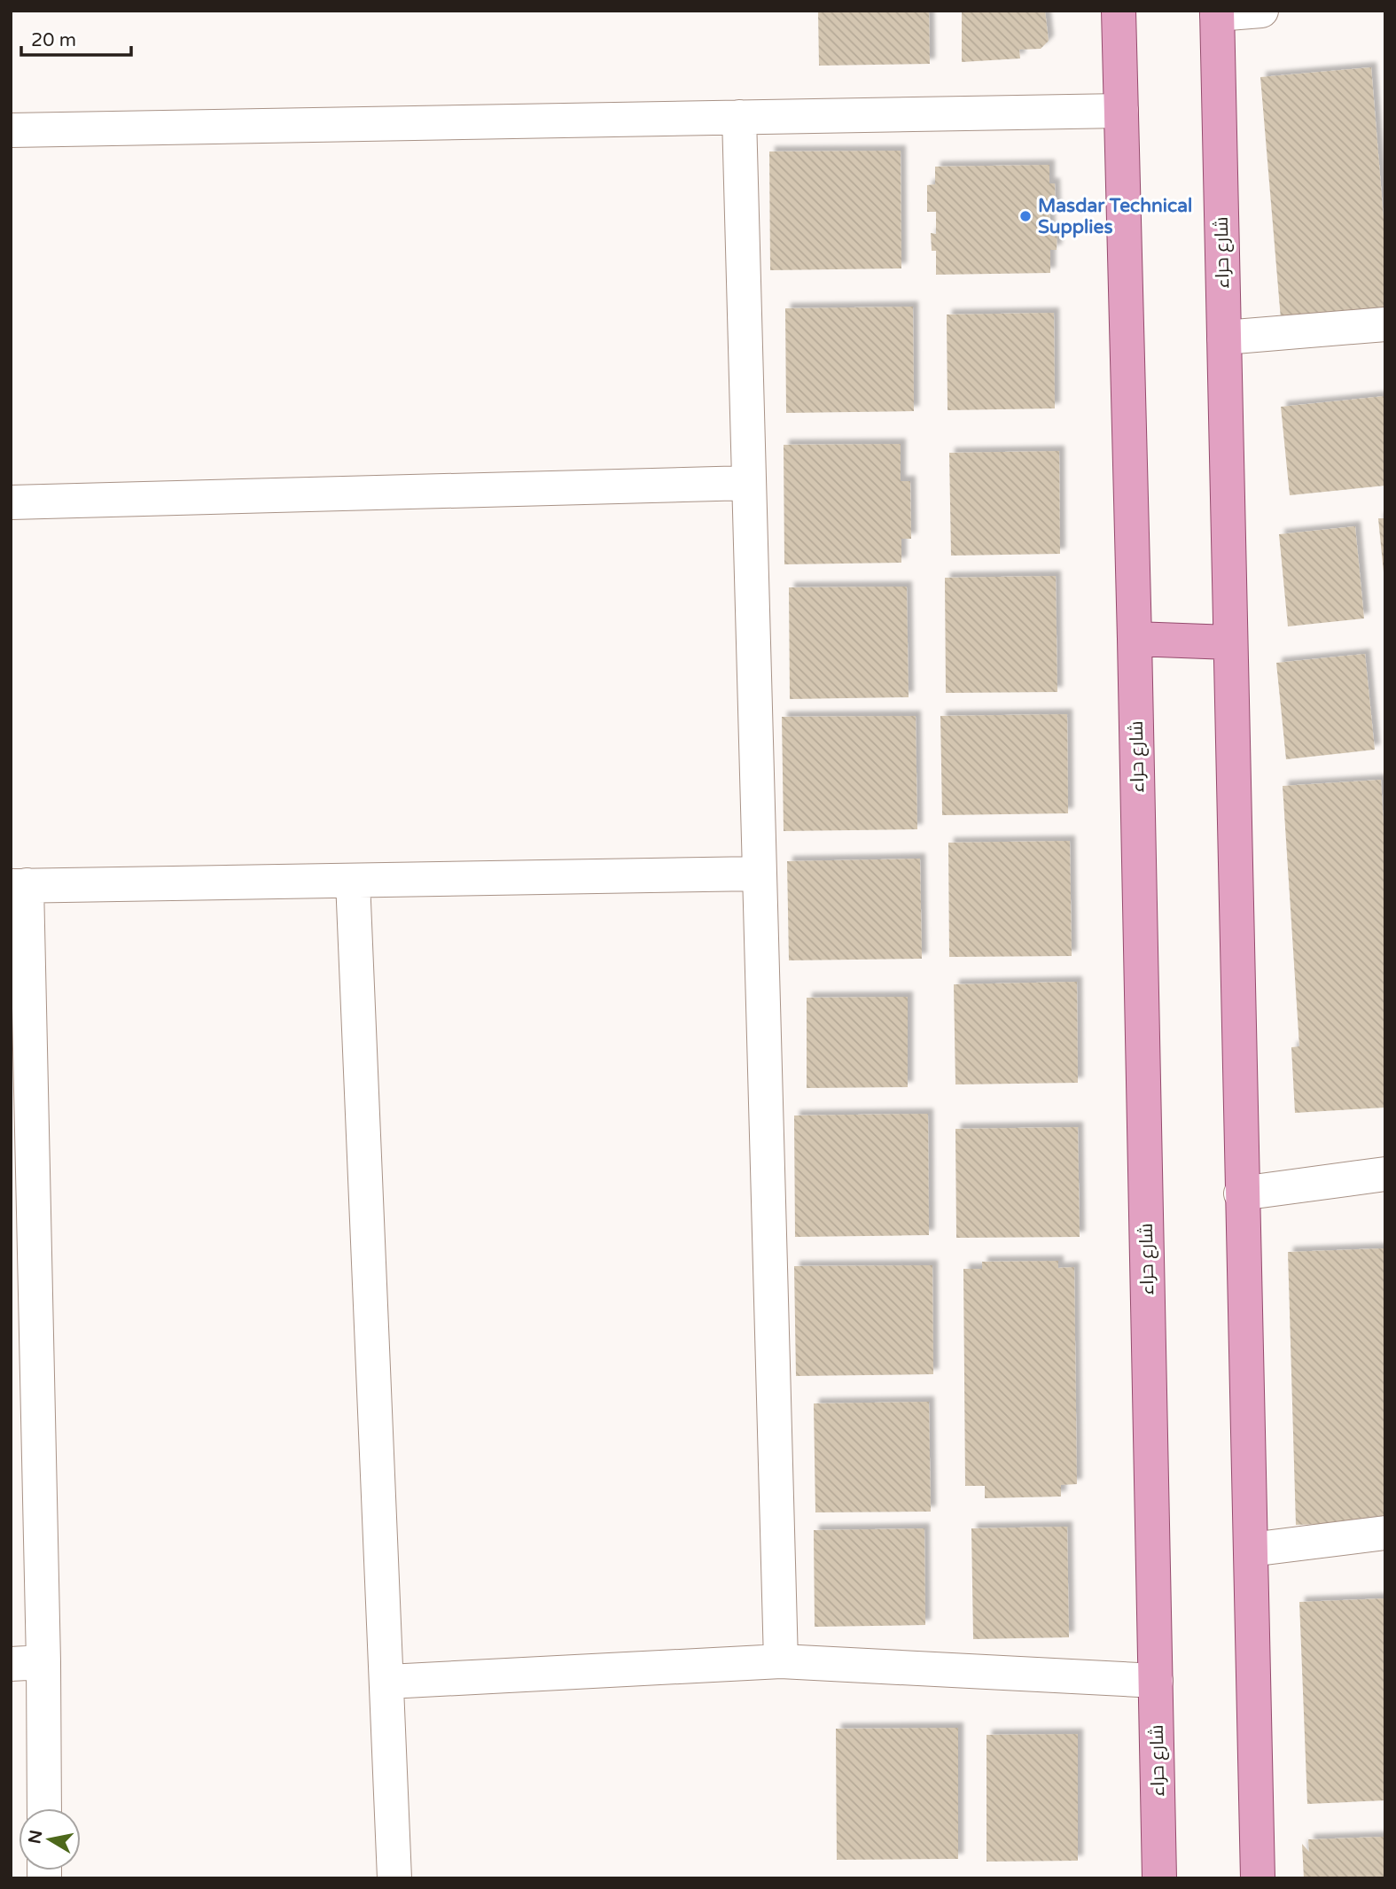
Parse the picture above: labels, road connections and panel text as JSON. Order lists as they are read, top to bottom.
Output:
{
  "streets": {
    "main road": ["شارع حراء"]
  },
  "places": ["Masdar Technical Supplies"],
  "scale_bar": "20 m",
  "north": "left"
}
